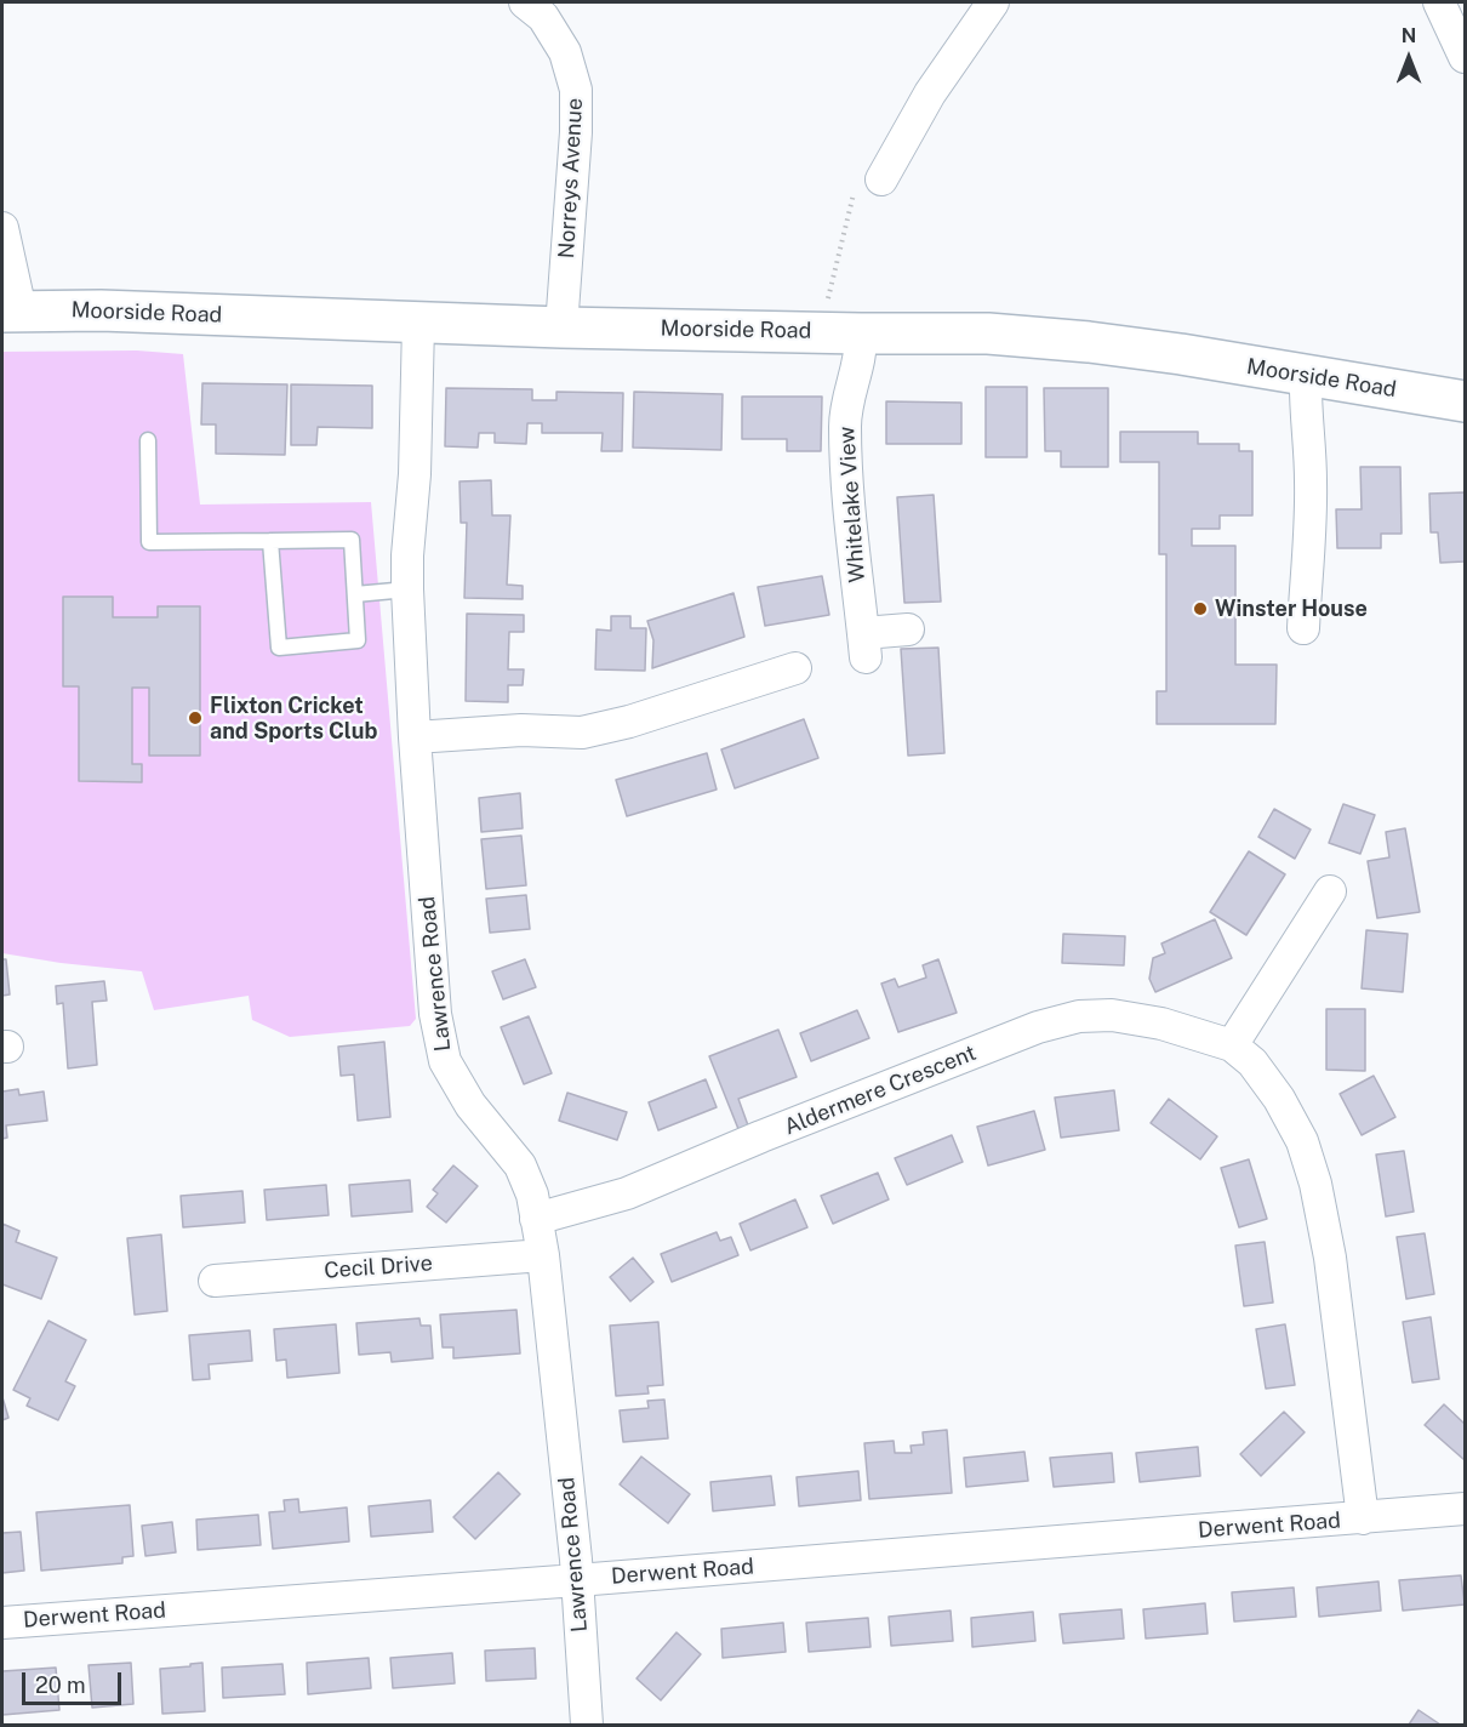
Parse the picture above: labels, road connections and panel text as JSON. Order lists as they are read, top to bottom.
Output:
{
  "streets": {
    "street": [
      "Norreys Avenue",
      "Moorside Road",
      "Whitelake View",
      "Lawrence Road",
      "Aldermere Crescent",
      "Cecil Drive",
      "Derwent Road"
    ]
  },
  "crossings": [
    ["Norreys Avenue", "Moorside Road"],
    ["Moorside Road", "Whitelake View"],
    ["Moorside Road", "Lawrence Road"],
    ["Lawrence Road", "Aldermere Crescent"],
    ["Lawrence Road", "Cecil Drive"],
    ["Lawrence Road", "Derwent Road"],
    ["Aldermere Crescent", "Derwent Road"]
  ],
  "places": ["Winster House", "Flixton Cricket and Sports Club"],
  "scale_bar": "20 m",
  "north": "top"
}
